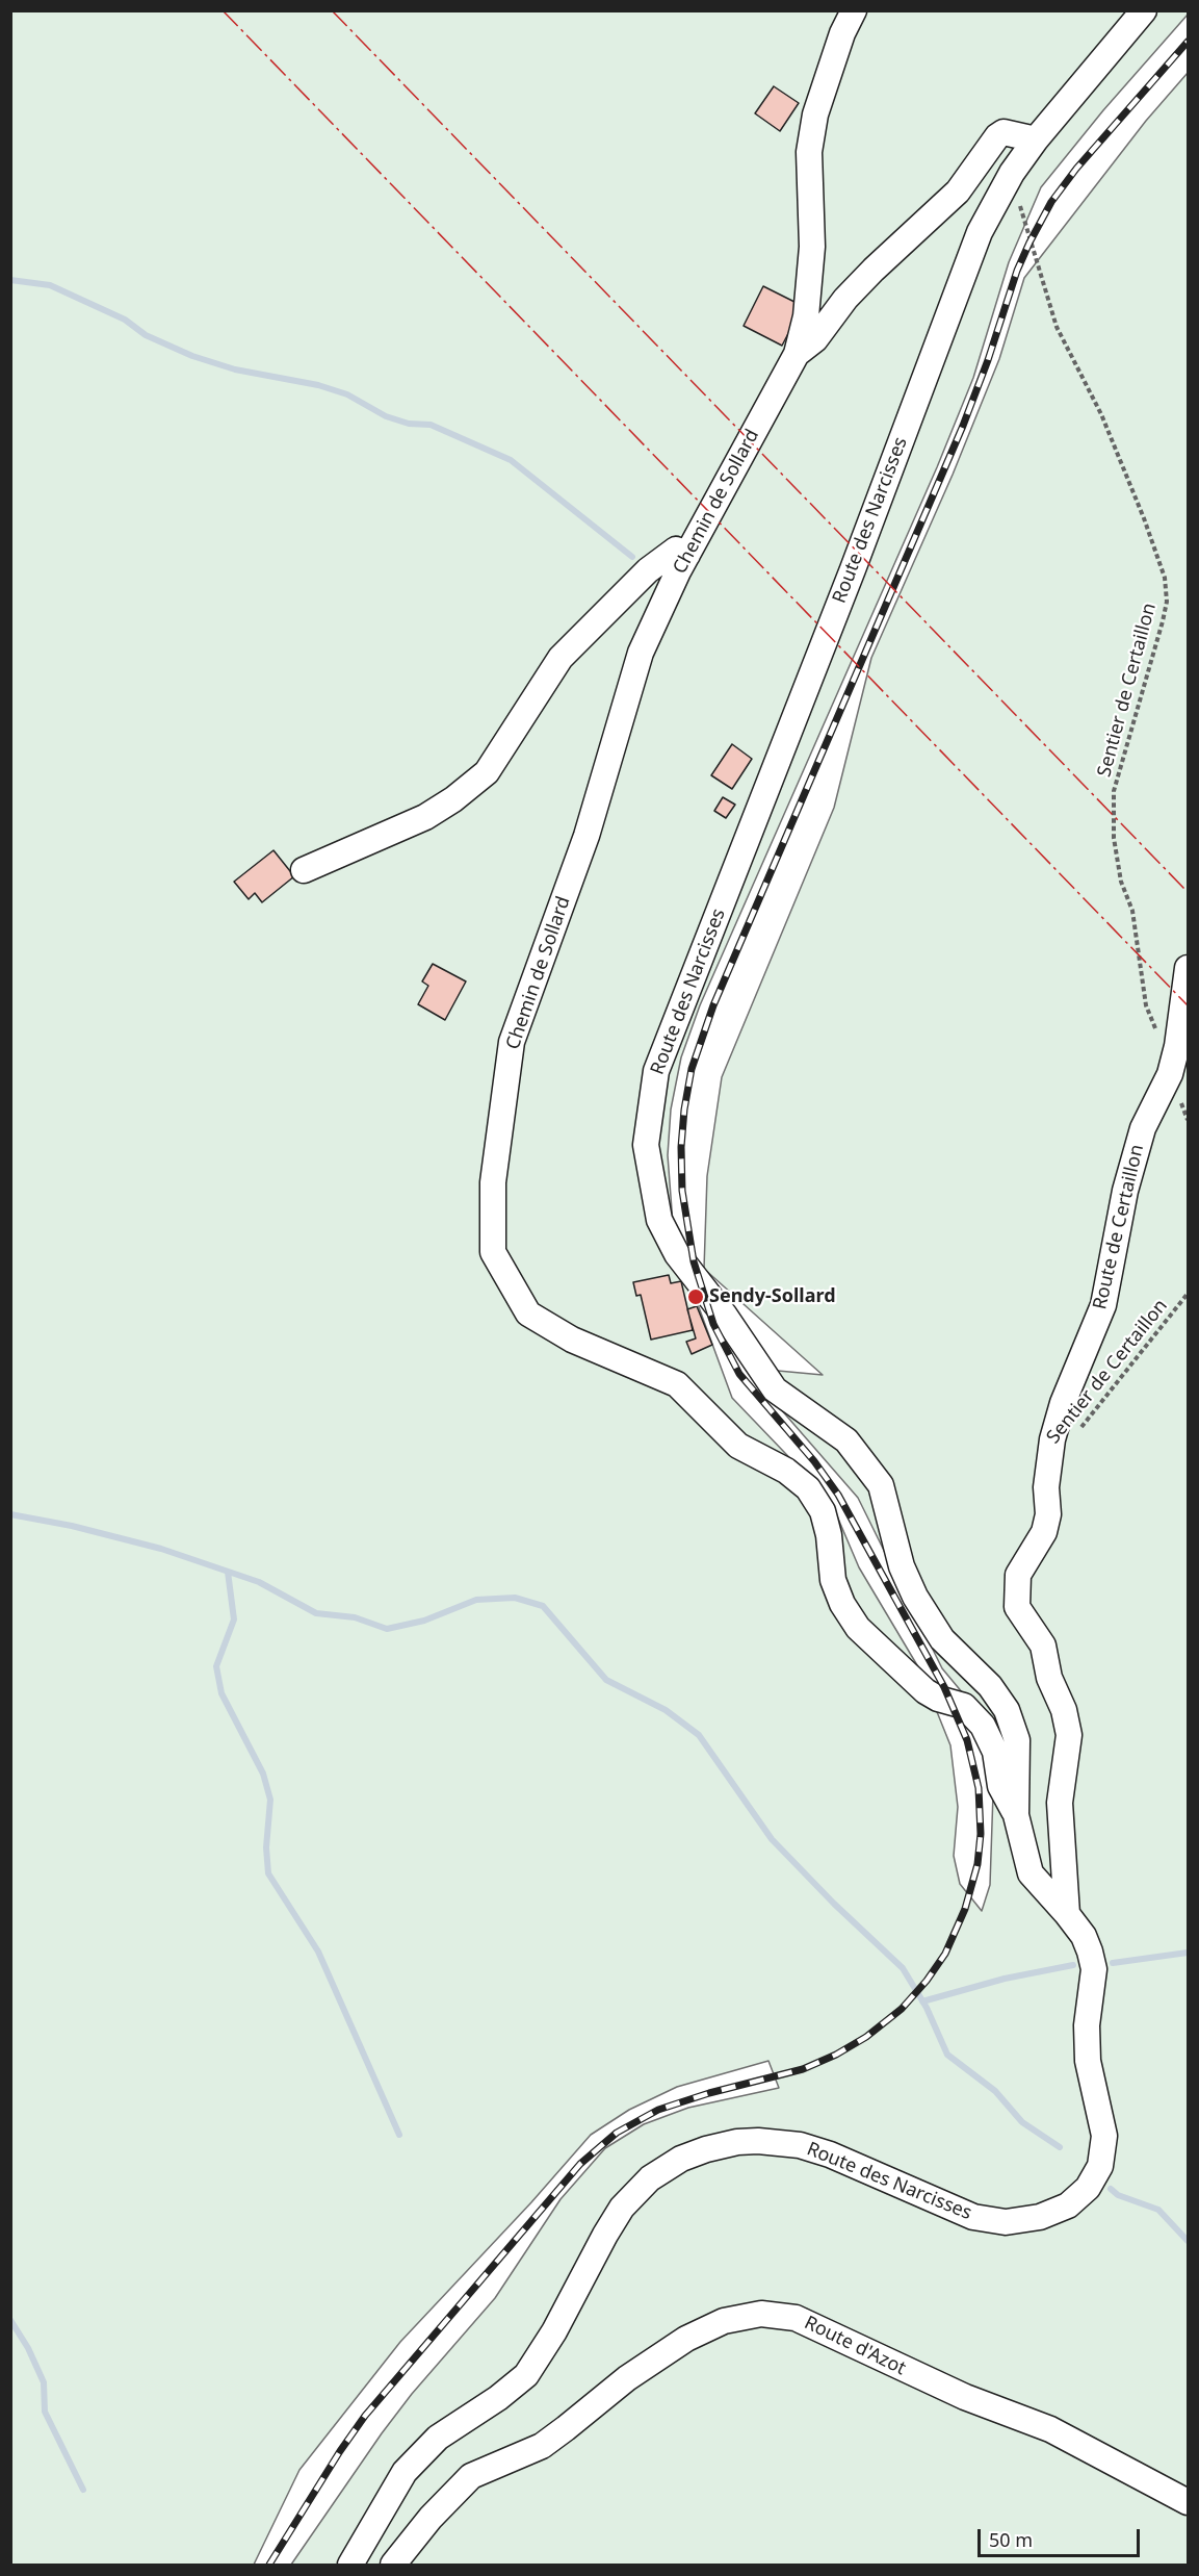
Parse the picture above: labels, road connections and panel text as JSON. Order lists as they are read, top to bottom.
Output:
{
  "streets": {
    "street": [
      "Chemin de Sollard",
      "Route des Narcisses",
      "Route de Certaillon",
      "Route d'Azot"
    ],
    "path": ["Sentier de Certaillon"]
  },
  "crossings": [
    ["Chemin de Sollard", "Route des Narcisses"],
    ["Route des Narcisses", "Sentier de Certaillon"],
    ["Route des Narcisses", "Route de Certaillon"],
    ["Sentier de Certaillon", "Route de Certaillon"]
  ],
  "places": ["Sendy-Sollard"],
  "scale_bar": "50 m"
}
